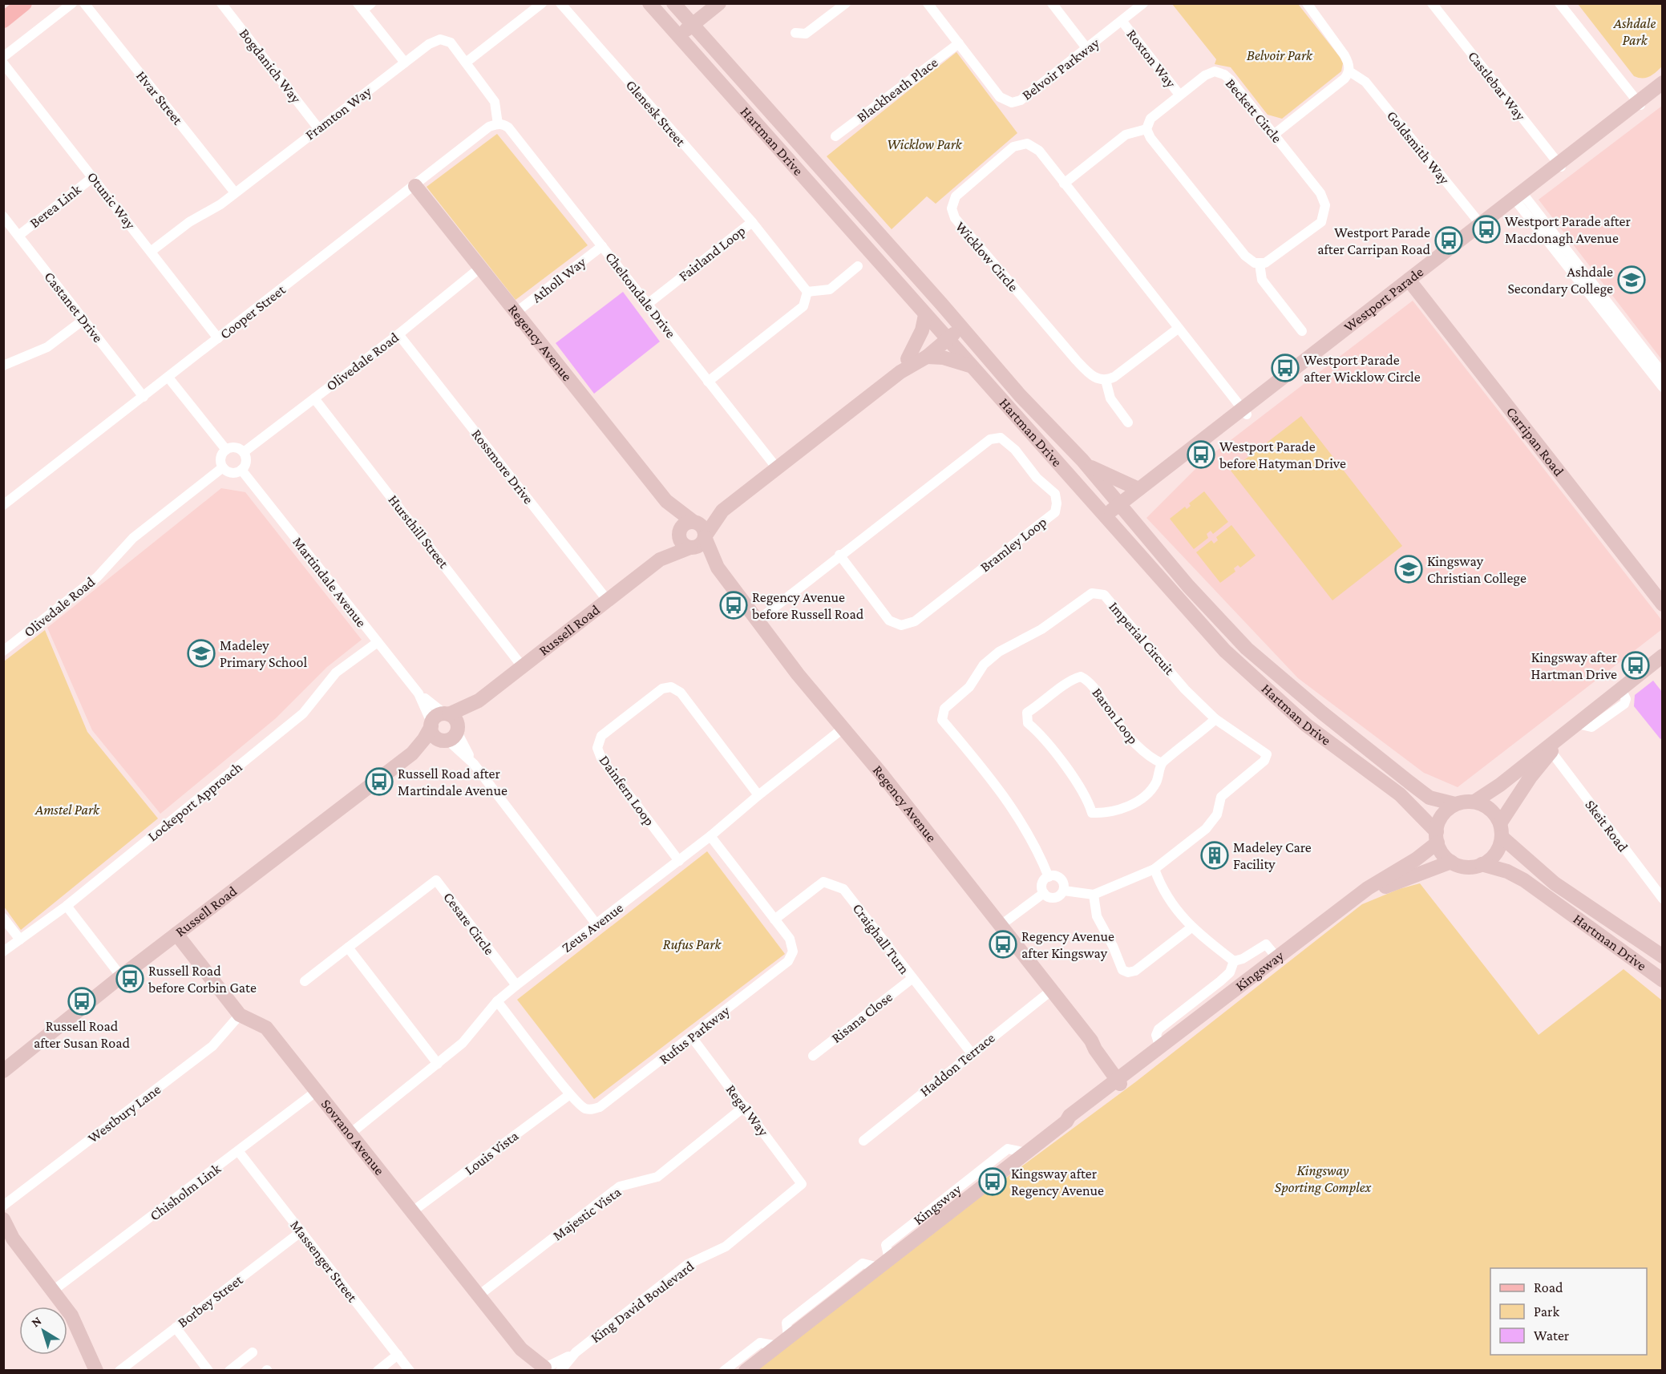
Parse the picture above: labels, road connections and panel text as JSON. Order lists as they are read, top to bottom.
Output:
{
  "streets": {
    "street": [
      "Roxton Way",
      "Bogdanich Way",
      "Belvoir Parkway",
      "Castlebar Way",
      "Blackheath Place",
      "Hvar Street",
      "Beckett Circle",
      "Framton Way",
      "Glenesk Street",
      "Hartman Drive",
      "Goldsmith Way",
      "Otunic Way",
      "Berea Link",
      "Fairland Loop",
      "Wicklow Circle",
      "Atholl Way",
      "Cheltondale Drive",
      "Westport Parade",
      "Castanet Drive",
      "Cooper Street",
      "Regency Avenue",
      "Olivedale Road",
      "Carripan Road",
      "Rossmore Drive",
      "Hursthill Street",
      "Bramley Loop",
      "Martindale Avenue",
      "Russell Road",
      "Imperial Circuit",
      "Baron Loop",
      "Dainfern Loop",
      "Lockeport Approach",
      "Skeit Road",
      "Cesare Circle",
      "Zeus Avenue",
      "Craighall Turn",
      "Kingsway",
      "Risana Close",
      "Rufus Parkway",
      "Haddon Terrace",
      "Regal Way",
      "Westbury Lane",
      "Sovrano Avenue",
      "Louis Vista",
      "Chisholm Link",
      "Majestic Vista",
      "Massenger Street",
      "Borbey Street",
      "King David Boulevard"
    ]
  },
  "crossings": [
    ["Roxton Way", "Belvoir Parkway"],
    ["Roxton Way", "Beckett Circle"],
    ["Bogdanich Way", "Framton Way"],
    ["Belvoir Parkway", "Blackheath Place"],
    ["Castlebar Way", "Westport Parade"],
    ["Hvar Street", "Framton Way"],
    ["Framton Way", "Otunic Way"],
    ["Framton Way", "Cheltondale Drive"],
    ["Framton Way", "Cooper Street"],
    ["Glenesk Street", "Fairland Loop"],
    ["Hartman Drive", "Westport Parade"],
    ["Hartman Drive", "Kingsway"],
    ["Goldsmith Way", "Westport Parade"],
    ["Otunic Way", "Berea Link"],
    ["Otunic Way", "Cooper Street"],
    ["Berea Link", "Castanet Drive"],
    ["Fairland Loop", "Cheltondale Drive"],
    ["Wicklow Circle", "Westport Parade"],
    ["Atholl Way", "Cheltondale Drive"],
    ["Atholl Way", "Regency Avenue"],
    ["Cheltondale Drive", "Cooper Street"],
    ["Westport Parade", "Carripan Road"],
    ["Castanet Drive", "Cooper Street"],
    ["Cooper Street", "Regency Avenue"],
    ["Regency Avenue", "Olivedale Road"],
    ["Regency Avenue", "Bramley Loop"],
    ["Regency Avenue", "Russell Road"],
    ["Regency Avenue", "Zeus Avenue"],
    ["Regency Avenue", "Kingsway"],
    ["Regency Avenue", "Haddon Terrace"],
    ["Olivedale Road", "Rossmore Drive"],
    ["Olivedale Road", "Hursthill Street"],
    ["Olivedale Road", "Martindale Avenue"],
    ["Rossmore Drive", "Russell Road"],
    ["Hursthill Street", "Russell Road"],
    ["Martindale Avenue", "Russell Road"],
    ["Martindale Avenue", "Lockeport Approach"],
    ["Russell Road", "Sovrano Avenue"],
    ["Dainfern Loop", "Zeus Avenue"],
    ["Cesare Circle", "Zeus Avenue"],
    ["Zeus Avenue", "Rufus Parkway"],
    ["Zeus Avenue", "Sovrano Avenue"],
    ["Craighall Turn", "Risana Close"],
    ["Craighall Turn", "Rufus Parkway"],
    ["Craighall Turn", "Haddon Terrace"],
    ["Rufus Parkway", "Regal Way"],
    ["Rufus Parkway", "Louis Vista"],
    ["Regal Way", "Majestic Vista"],
    ["Regal Way", "King David Boulevard"],
    ["Westbury Lane", "Sovrano Avenue"],
    ["Sovrano Avenue", "Louis Vista"],
    ["Sovrano Avenue", "Chisholm Link"],
    ["Sovrano Avenue", "Majestic Vista"],
    ["Sovrano Avenue", "King David Boulevard"],
    ["Chisholm Link", "Massenger Street"],
    ["Massenger Street", "Borbey Street"]
  ],
  "parks": [
    "Ashdale Park",
    "Belvoir Park",
    "Wicklow Park",
    "Amstel Park",
    "Rufus Park",
    "Kingsway Sporting Complex"
  ],
  "places": {
    "bus stop": [
      "Westport Parade after Macdonagh Avenue",
      "Westport Parade after Carripan Road",
      "Westport Parade after Wicklow Circle",
      "Westport Parade before Hatyman Drive",
      "Regency Avenue before Russell Road",
      "Kingsway after Hartman Drive",
      "Russell Road after Martindale Avenue",
      "Regency Avenue after Kingsway",
      "Russell Road before Corbin Gate",
      "Russell Road after Susan Road",
      "Kingsway after Regency Avenue"
    ],
    "school or university": ["Ashdale Secondary College", "Kingsway Christian College", "Madeley Primary School"],
    "building": ["Madeley Care Facility"]
  },
  "legend": ["Road", "Park", "Water"],
  "north": "top left"
}
